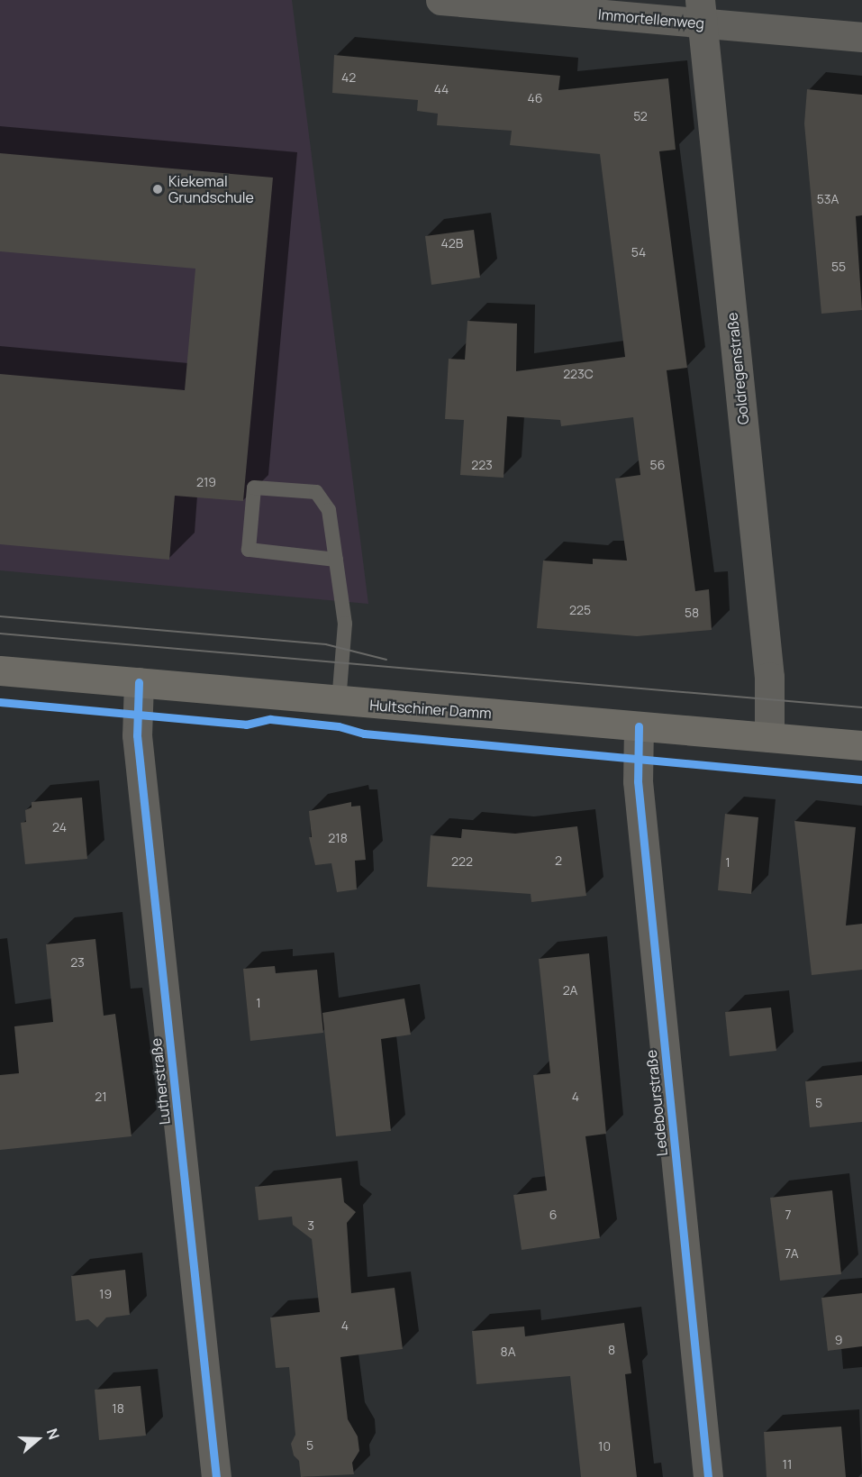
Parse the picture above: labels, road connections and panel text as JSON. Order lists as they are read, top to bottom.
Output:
{
  "streets": {
    "main road": ["Hultschiner Damm"],
    "street": [
      "Immortellenweg",
      "Goldregenstraße",
      "Lutherstraße",
      "Ledebourstraße"
    ]
  },
  "crossings": [
    ["Immortellenweg", "Goldregenstraße"],
    ["Goldregenstraße", "Hultschiner Damm"],
    ["Hultschiner Damm", "Lutherstraße"],
    ["Hultschiner Damm", "Ledebourstraße"]
  ],
  "places": ["Kiekemal Grundschule"],
  "house_numbers": [
    "42",
    "44",
    "46",
    "52",
    "53A",
    "42B",
    "54",
    "55",
    "223C",
    "223",
    "56",
    "219",
    "225",
    "58",
    "24",
    "218",
    "2",
    "222",
    "1",
    "23",
    "2A",
    "1",
    "21",
    "4",
    "5",
    "6",
    "7",
    "3",
    "7A",
    "19",
    "4",
    "9",
    "8",
    "8A",
    "18",
    "5",
    "10",
    "11"
  ],
  "north": "right"
}
